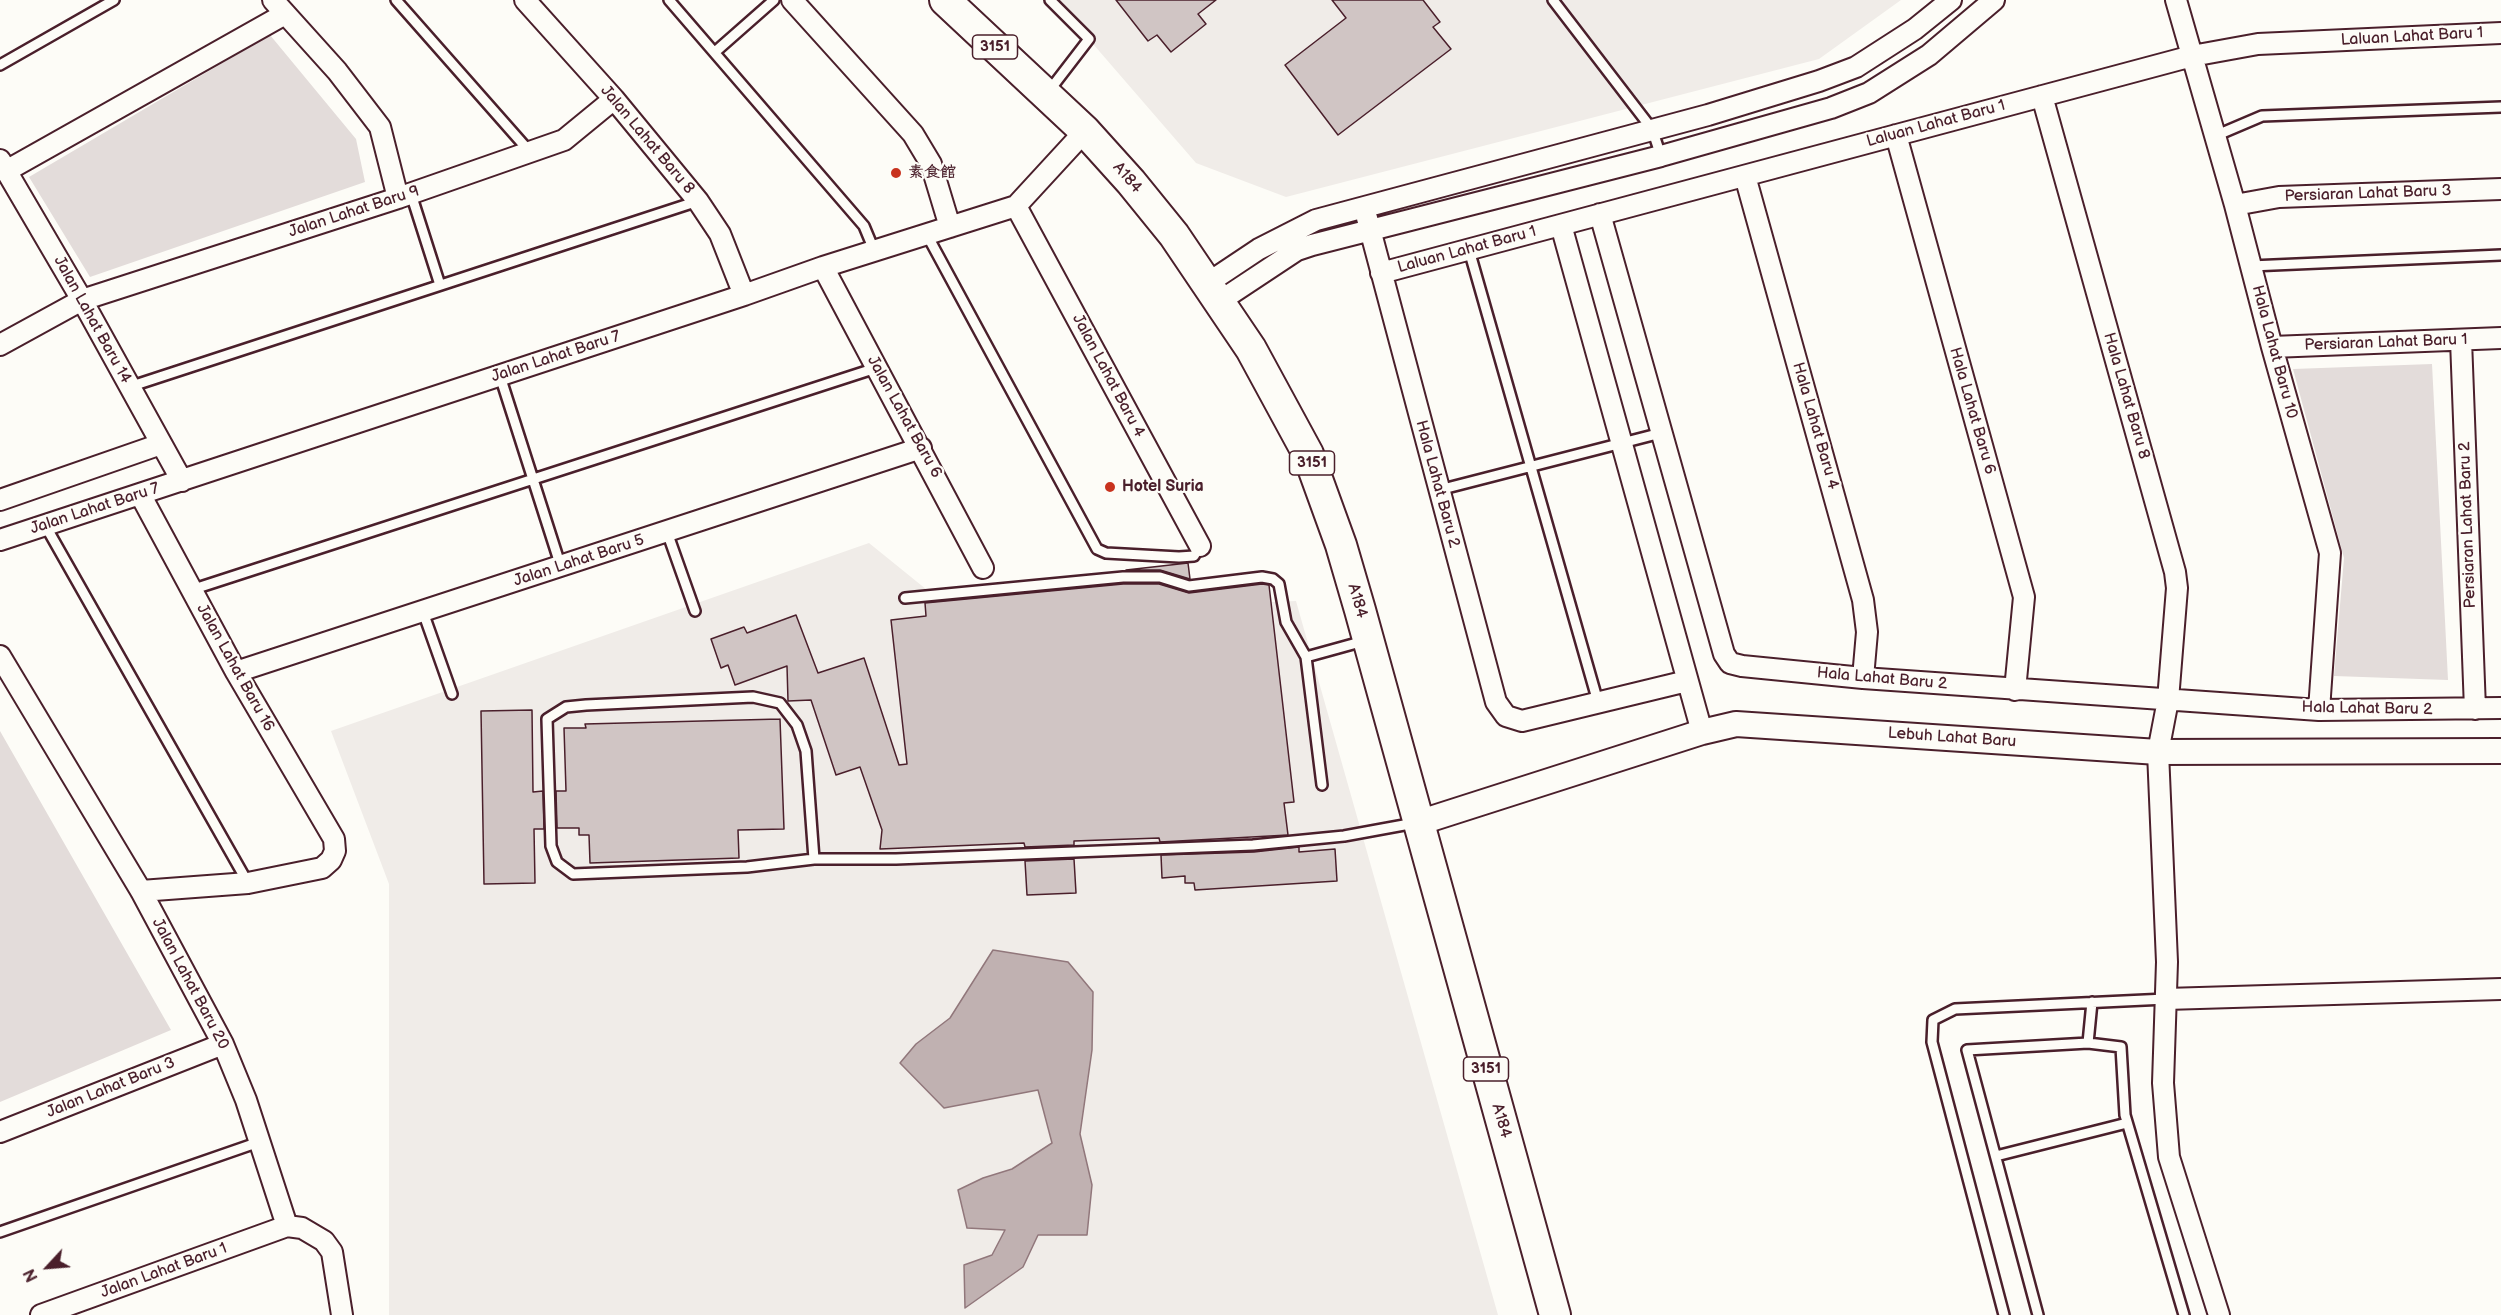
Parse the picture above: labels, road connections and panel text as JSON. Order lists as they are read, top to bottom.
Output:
{
  "streets": {
    "main road": ["3151", "A184"],
    "street": [
      "Laluan Lahat Baru 1",
      "Jalan Lahat Baru 8",
      "Persiaran Lahat Baru 3",
      "Jalan Lahat Baru 9",
      "Jalan Lahat Baru 14",
      "Persiaran Lahat Baru 1",
      "Hala Lahat Baru 10",
      "Jalan Lahat Baru 7",
      "Jalan Lahat Baru 4",
      "Hala Lahat Baru 8",
      "Hala Lahat Baru 6",
      "Jalan Lahat Baru 6",
      "Hala Lahat Baru 4",
      "Hala Lahat Baru 2",
      "Persiaran Lahat Baru 2",
      "Jalan Lahat Baru 5",
      "Jalan Lahat Baru 16",
      "Lebuh Lahat Baru",
      "Jalan Lahat Baru 20",
      "Jalan Lahat Baru 3",
      "Jalan Lahat Baru 1"
    ]
  },
  "crossings": [
    ["Laluan Lahat Baru 1", "Hala Lahat Baru 10"],
    ["Laluan Lahat Baru 1", "Hala Lahat Baru 8"],
    ["Laluan Lahat Baru 1", "Hala Lahat Baru 6"],
    ["Laluan Lahat Baru 1", "Hala Lahat Baru 4"],
    ["Laluan Lahat Baru 1", "Hala Lahat Baru 2"],
    ["Jalan Lahat Baru 8", "Jalan Lahat Baru 9"],
    ["Jalan Lahat Baru 8", "Jalan Lahat Baru 7"],
    ["A184", "Jalan Lahat Baru 7"],
    ["A184", "Lebuh Lahat Baru"],
    ["Persiaran Lahat Baru 3", "Hala Lahat Baru 10"],
    ["Jalan Lahat Baru 9", "Jalan Lahat Baru 14"],
    ["Jalan Lahat Baru 14", "Jalan Lahat Baru 7"],
    ["Persiaran Lahat Baru 1", "Hala Lahat Baru 10"],
    ["Persiaran Lahat Baru 1", "Persiaran Lahat Baru 2"],
    ["Hala Lahat Baru 10", "Hala Lahat Baru 2"],
    ["Jalan Lahat Baru 7", "Jalan Lahat Baru 4"],
    ["Jalan Lahat Baru 7", "Jalan Lahat Baru 6"],
    ["Jalan Lahat Baru 7", "Jalan Lahat Baru 16"],
    ["Hala Lahat Baru 8", "Hala Lahat Baru 2"],
    ["Hala Lahat Baru 8", "Lebuh Lahat Baru"],
    ["Hala Lahat Baru 6", "Hala Lahat Baru 2"],
    ["Jalan Lahat Baru 6", "Jalan Lahat Baru 5"],
    ["Hala Lahat Baru 4", "Hala Lahat Baru 2"],
    ["Hala Lahat Baru 2", "Persiaran Lahat Baru 2"],
    ["Jalan Lahat Baru 5", "Jalan Lahat Baru 16"],
    ["Jalan Lahat Baru 20", "Jalan Lahat Baru 3"],
    ["Jalan Lahat Baru 20", "Jalan Lahat Baru 1"]
  ],
  "places": ["素食館", "Hotel Suria"],
  "north": "bottom left"
}
